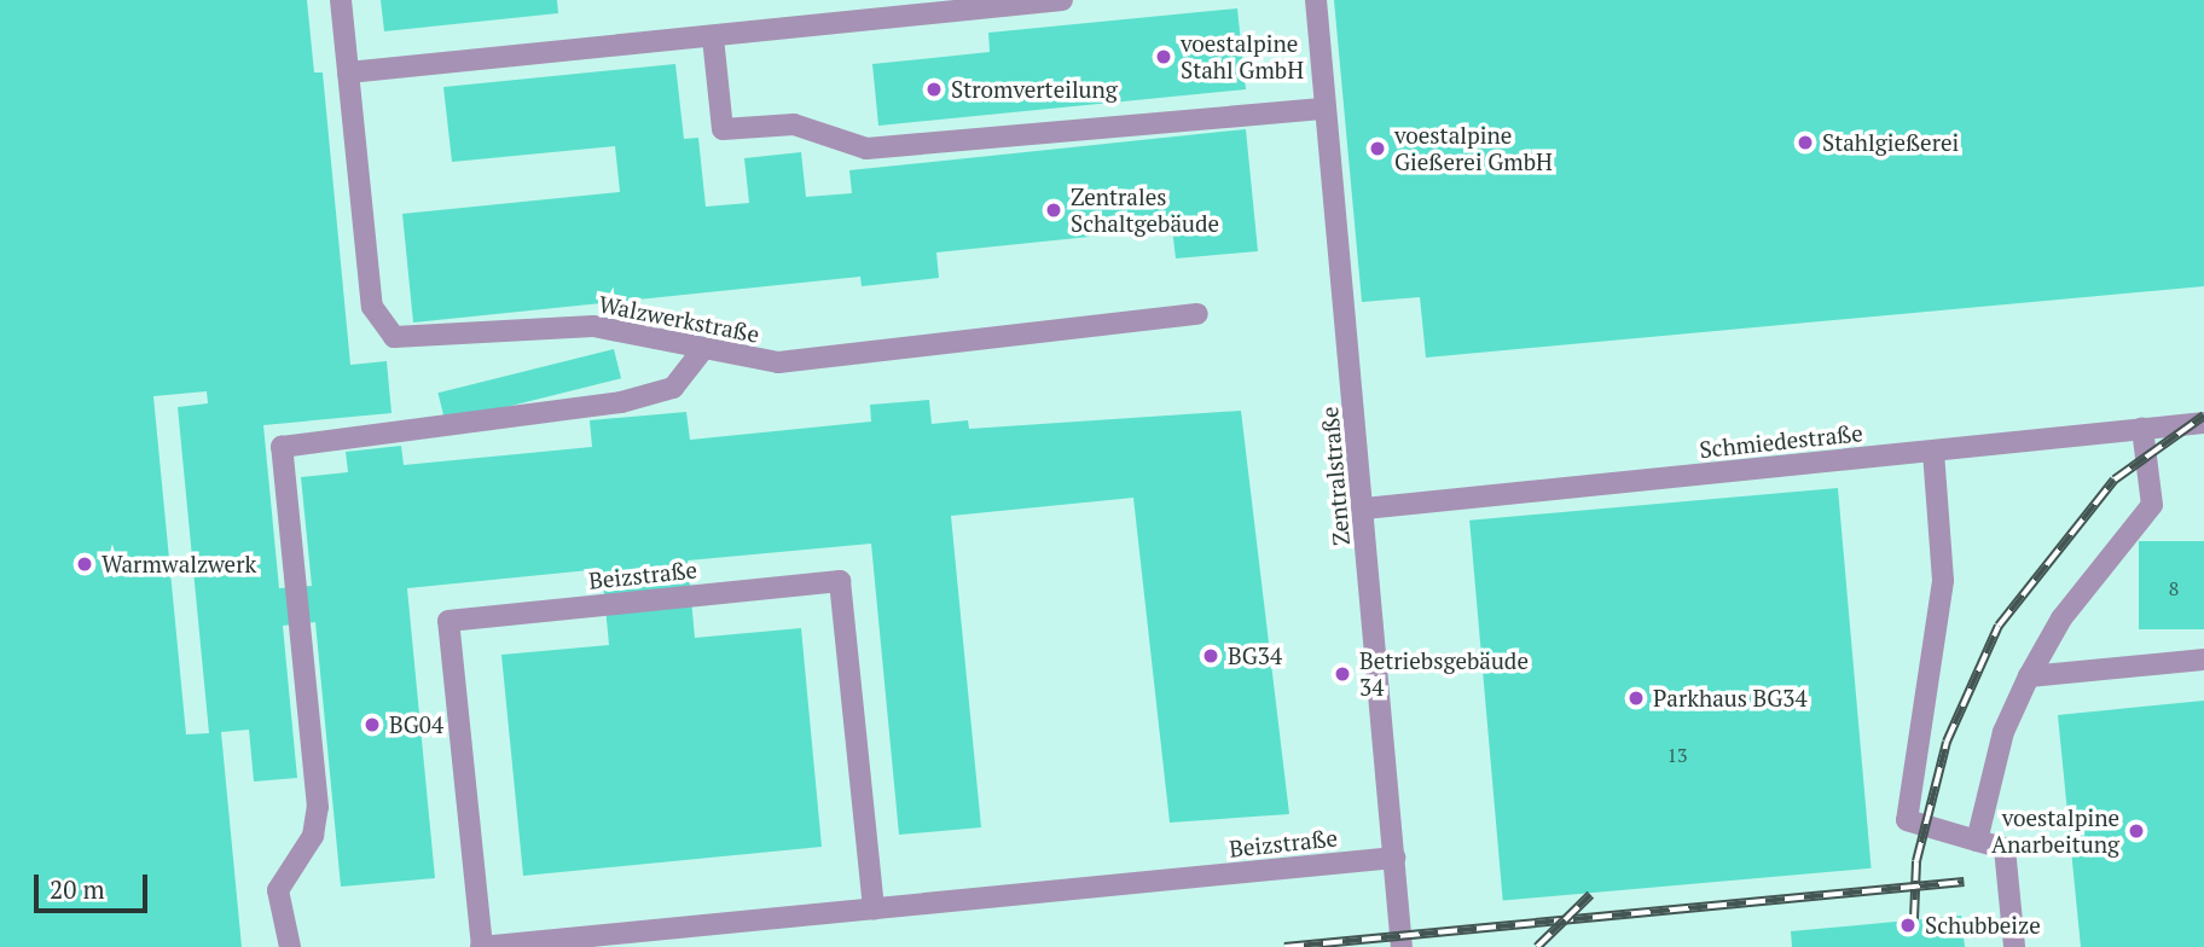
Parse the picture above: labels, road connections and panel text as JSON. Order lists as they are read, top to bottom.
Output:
{
  "streets": {
    "street": [
      "Walzwerkstraße",
      "Schmiedestraße",
      "Zentralstraße",
      "Beizstraße"
    ]
  },
  "crossings": [
    ["Schmiedestraße", "Zentralstraße"],
    ["Zentralstraße", "Beizstraße"]
  ],
  "places": [
    "voestalpine Stahl GmbH",
    "Stromverteilung",
    "Stahlgießerei",
    "voestalpine Gießerei GmbH",
    "Zentrales Schaltgebäude",
    "Warmwalzwerk",
    "BG34",
    "Betriebsgebäude 34",
    "Parkhaus BG34",
    "BG04",
    "voestalpine Anarbeitung",
    "Schubbeize"
  ],
  "house_numbers": ["8", "13"],
  "scale_bar": "20 m"
}
